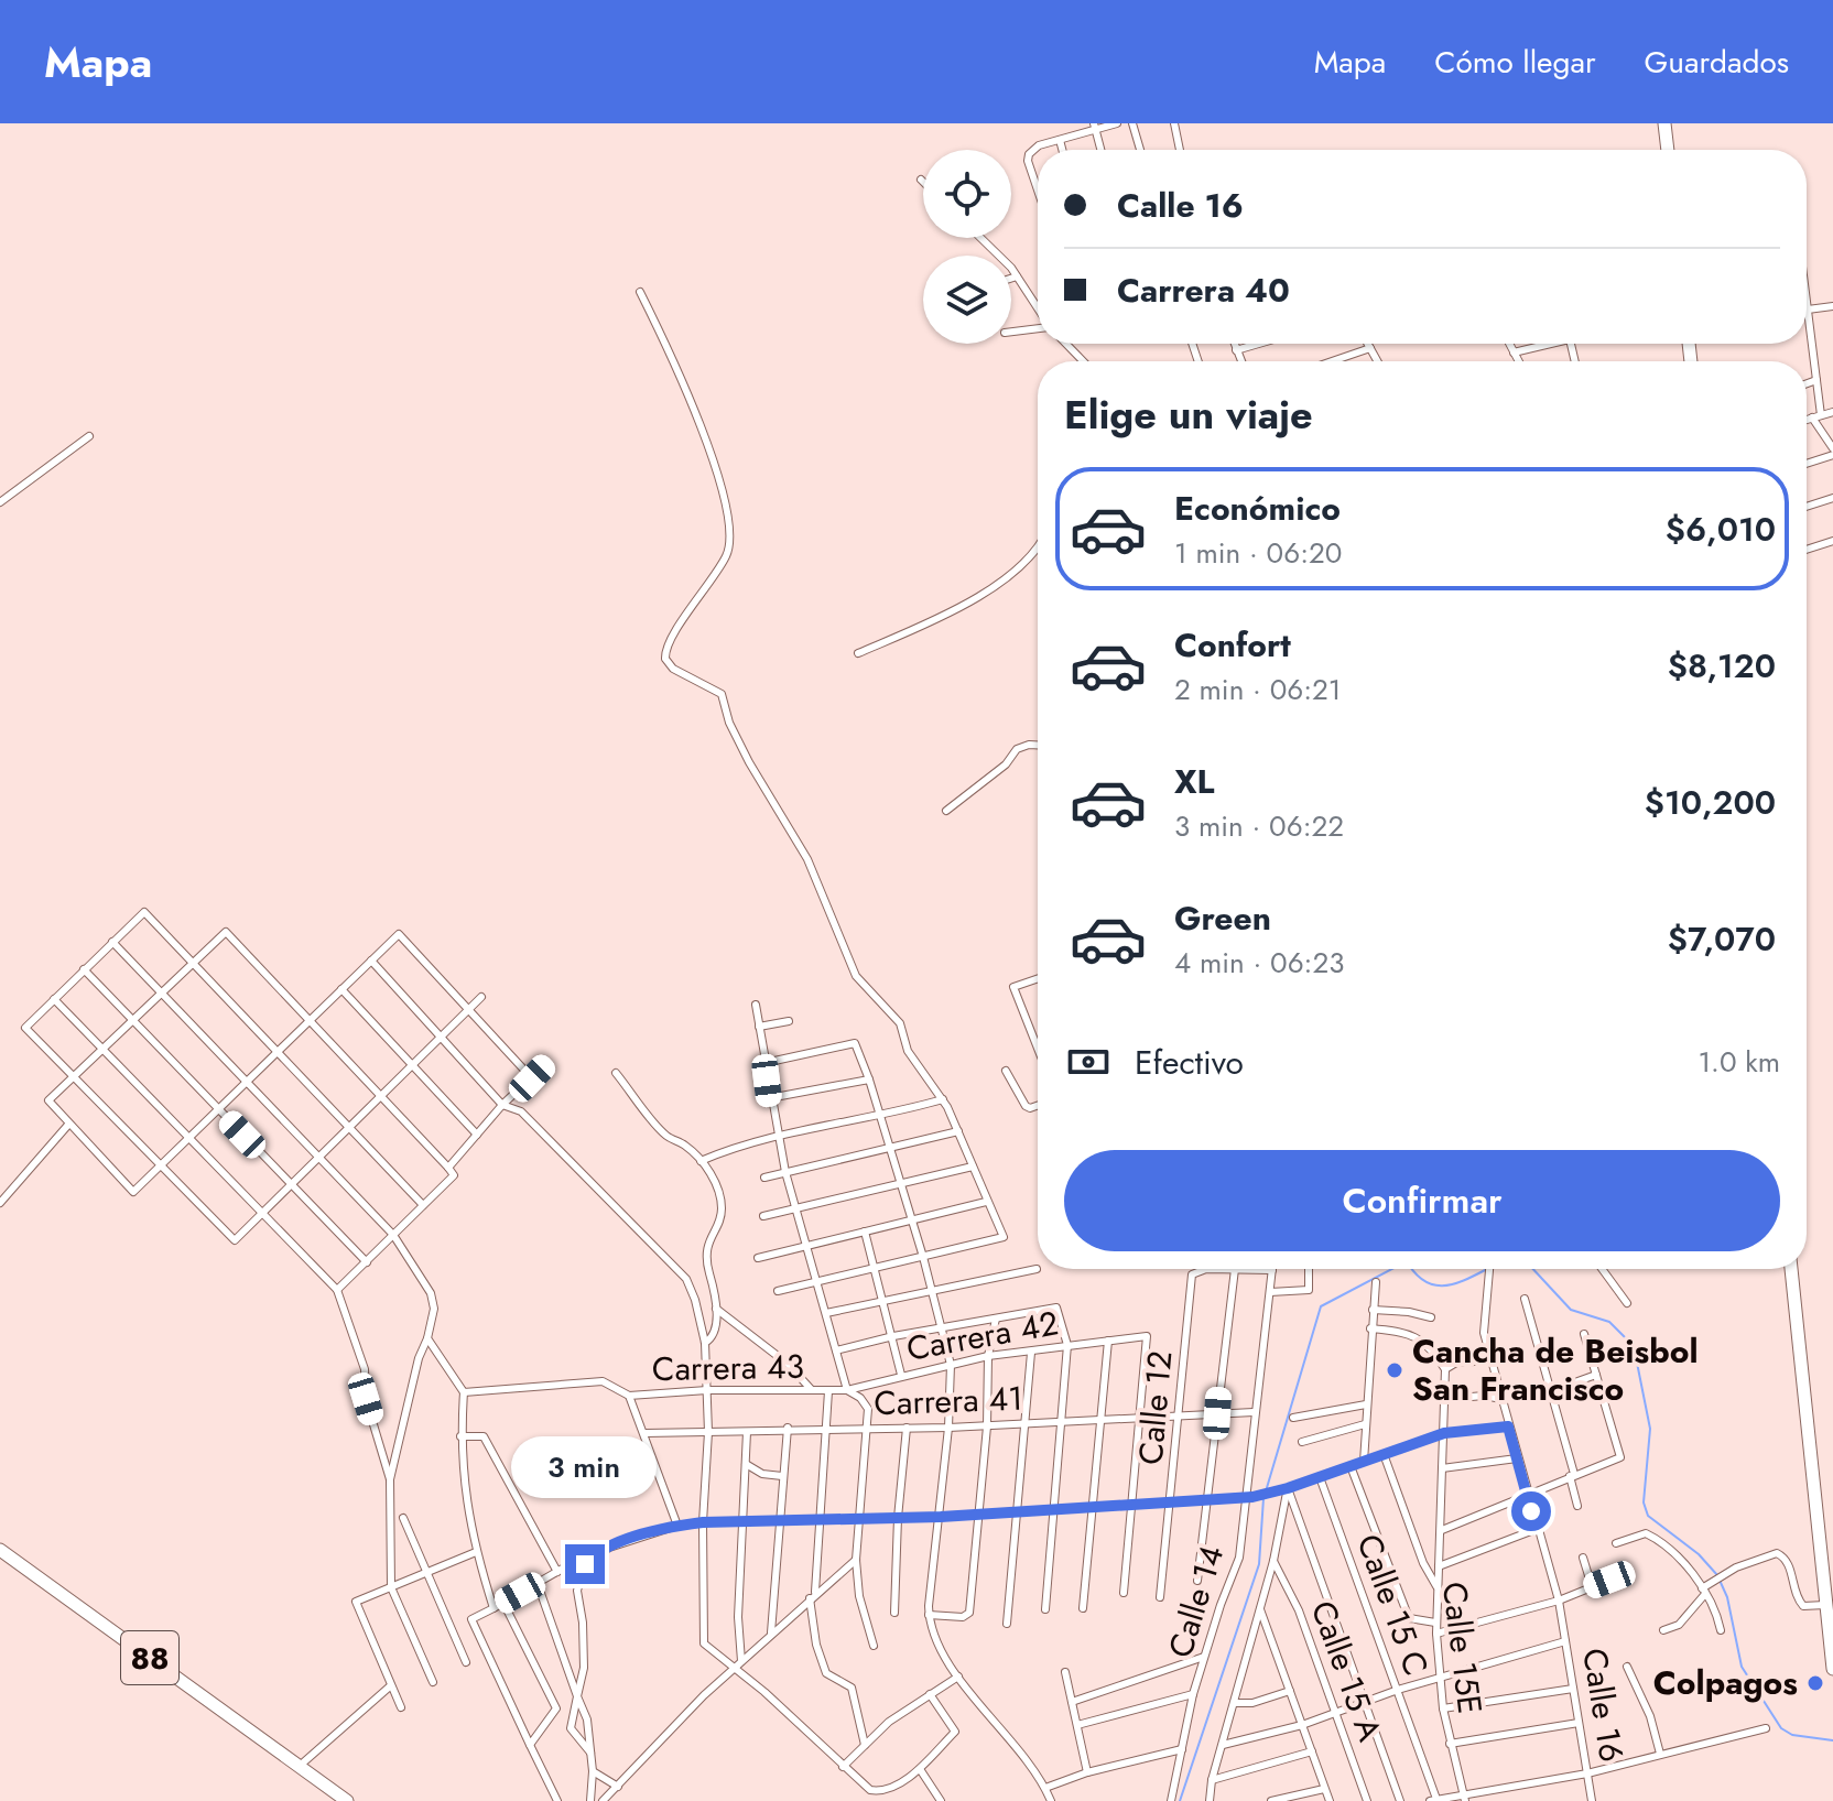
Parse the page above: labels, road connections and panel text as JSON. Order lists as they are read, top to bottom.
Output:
{
  "streets": {
    "highway": ["88"],
    "street": [
      "Carrera 42",
      "Carrera 43",
      "Carrera 41",
      "Calle 12",
      "Calle 14",
      "Calle 15 C",
      "Calle 15E",
      "Calle 15 A",
      "Calle 16"
    ]
  },
  "crossings": [
    ["Carrera 42", "Carrera 43"],
    ["Carrera 42", "Carrera 41"],
    ["Carrera 41", "Calle 12"],
    ["Carrera 41", "Calle 14"]
  ],
  "places": ["Cancha de Beisbol San Francisco", "Colpagos"],
  "page": {
    "header": "Mapa",
    "nav": ["Mapa", "Cómo llegar", "Guardados"],
    "banner": ["Calle 16", "Carrera 40"],
    "heading": "Elige un viaje",
    "list": [
      {
        "name": "Económico",
        "note": "1 min · 06:20",
        "value": "$6,010"
      },
      {
        "name": "Confort",
        "note": "2 min · 06:21",
        "value": "$8,120"
      },
      {
        "name": "XL",
        "note": "3 min · 06:22",
        "value": "$10,200"
      },
      {
        "name": "Green",
        "note": "4 min · 06:23",
        "value": "$7,070"
      }
    ],
    "pay": ["Efectivo", "1.0 km"],
    "buttons": "Confirmar",
    "bubble": "3 min"
  }
}
